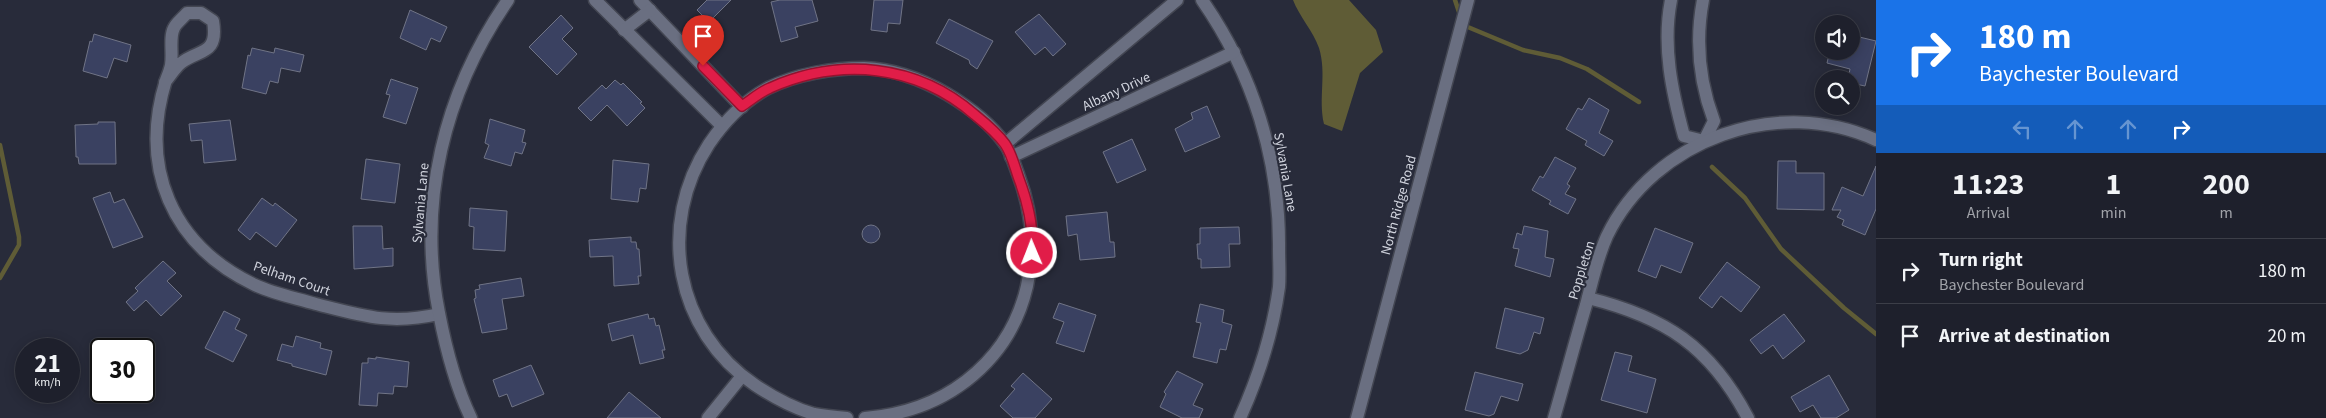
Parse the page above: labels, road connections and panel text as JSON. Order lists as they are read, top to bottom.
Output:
{
  "streets": {
    "street": [
      "Albany Drive",
      "Sylvania Lane",
      "North Ridge Road",
      "Poppleton",
      "Pelham Court"
    ]
  },
  "crossings": [
    ["Albany Drive", "Sylvania Lane"],
    ["Sylvania Lane", "Pelham Court"]
  ],
  "page": {
    "turn": ["180 m", "Baychester Boulevard"],
    "eta": [
      "11:23",
      "Arrival",
      "1",
      "min",
      "200",
      "m"
    ],
    "list": [
      {
        "name": "Turn right",
        "note": "Baychester Boulevard",
        "value": "180 m"
      },
      {
        "name": "Arrive at destination",
        "value": "20 m"
      }
    ],
    "speed": "21 km/h",
    "limit": "30"
  }
}
